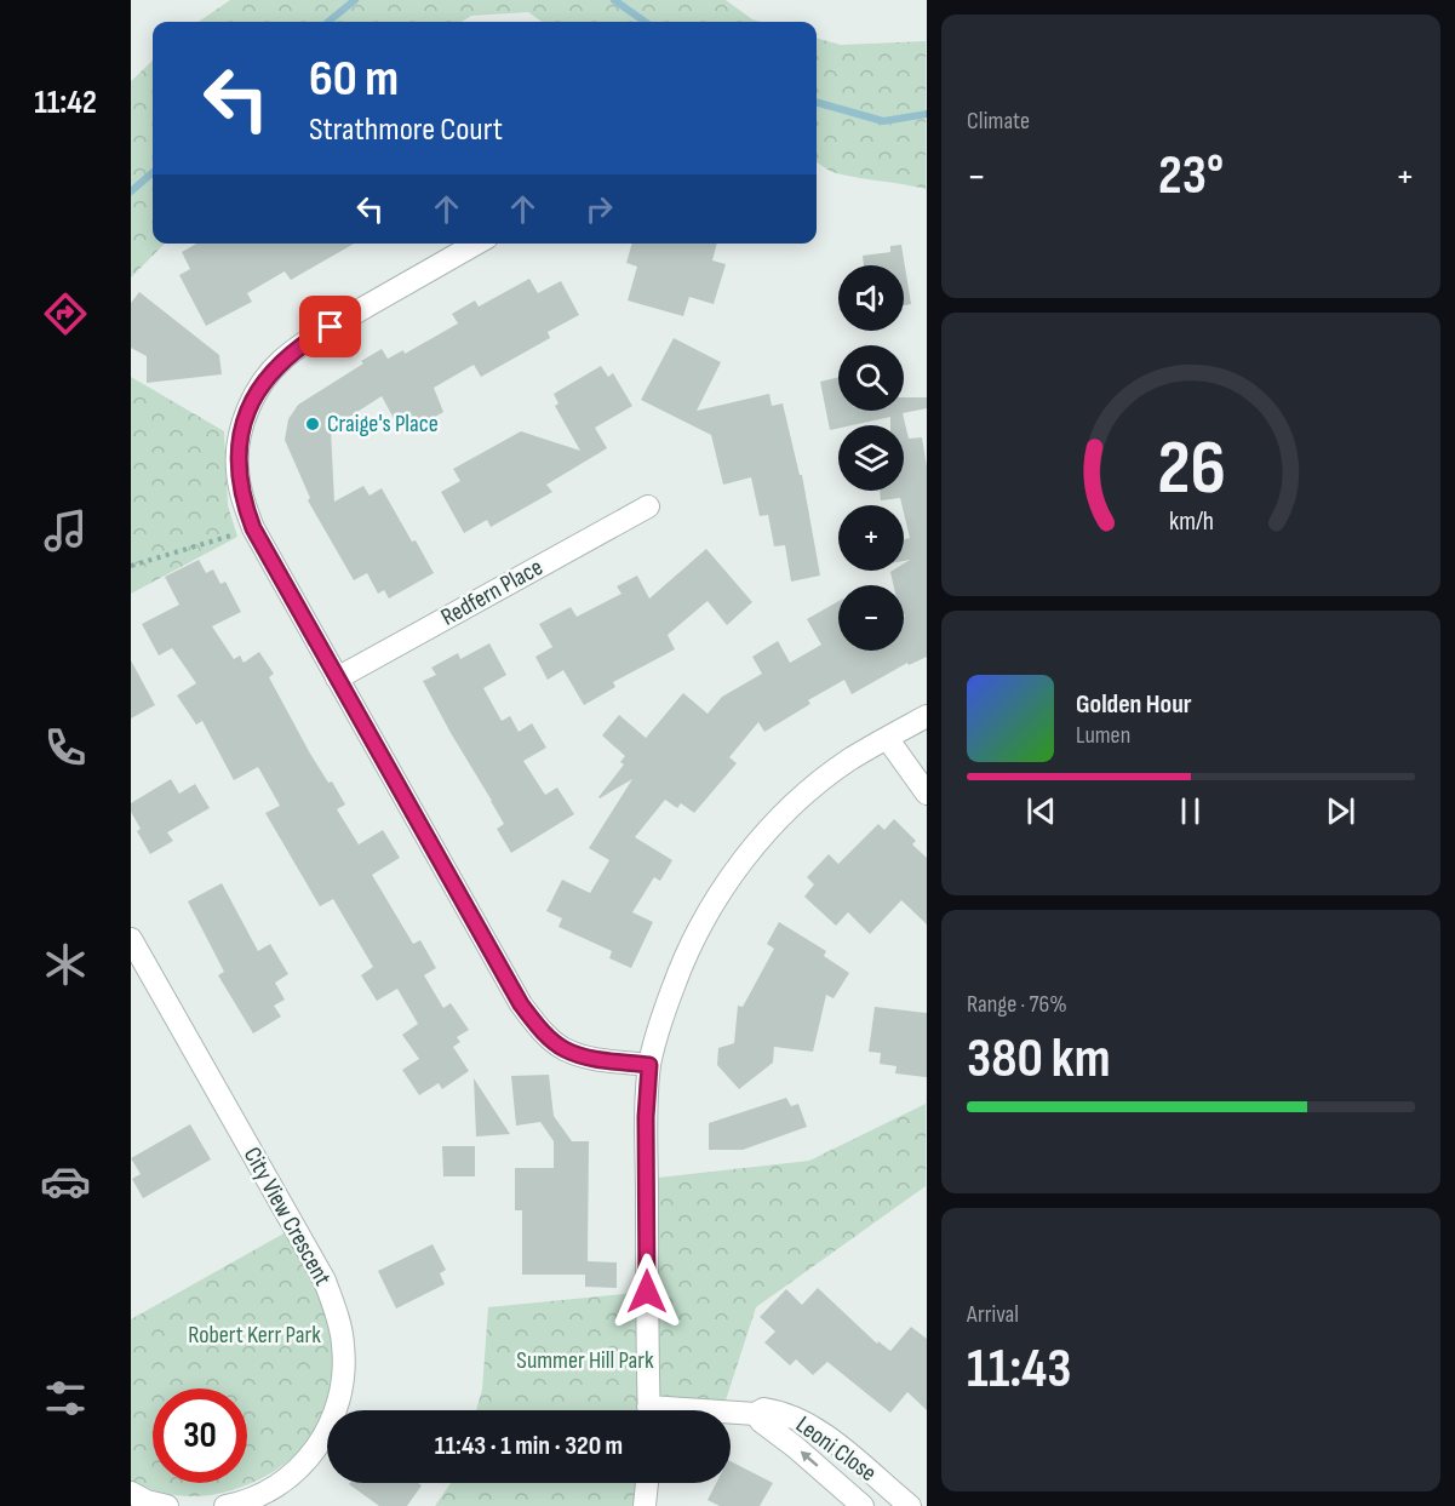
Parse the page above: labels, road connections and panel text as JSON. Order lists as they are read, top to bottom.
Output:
{
  "streets": {
    "street": ["Redfern Place", "City View Crescent", "Leoni Close"]
  },
  "parks": ["Robert Kerr Park", "Summer Hill Park"],
  "places": ["Craige's Place"],
  "page": {
    "tabs": "11:42",
    "tile": [
      "Climate",
      ["Range · 76%", "380 km"],
      ["Arrival", "11:43"]
    ],
    "turn": ["60 m", "Strathmore Court"],
    "heat": ["−", "23°", "+"],
    "map_buttons": ["+", "−"],
    "song": ["Golden Hour", "Lumen"],
    "limit": "30",
    "trip": "11:43 · 1 min · 320 m",
    "gauge": ["26", "km/h"]
  }
}
